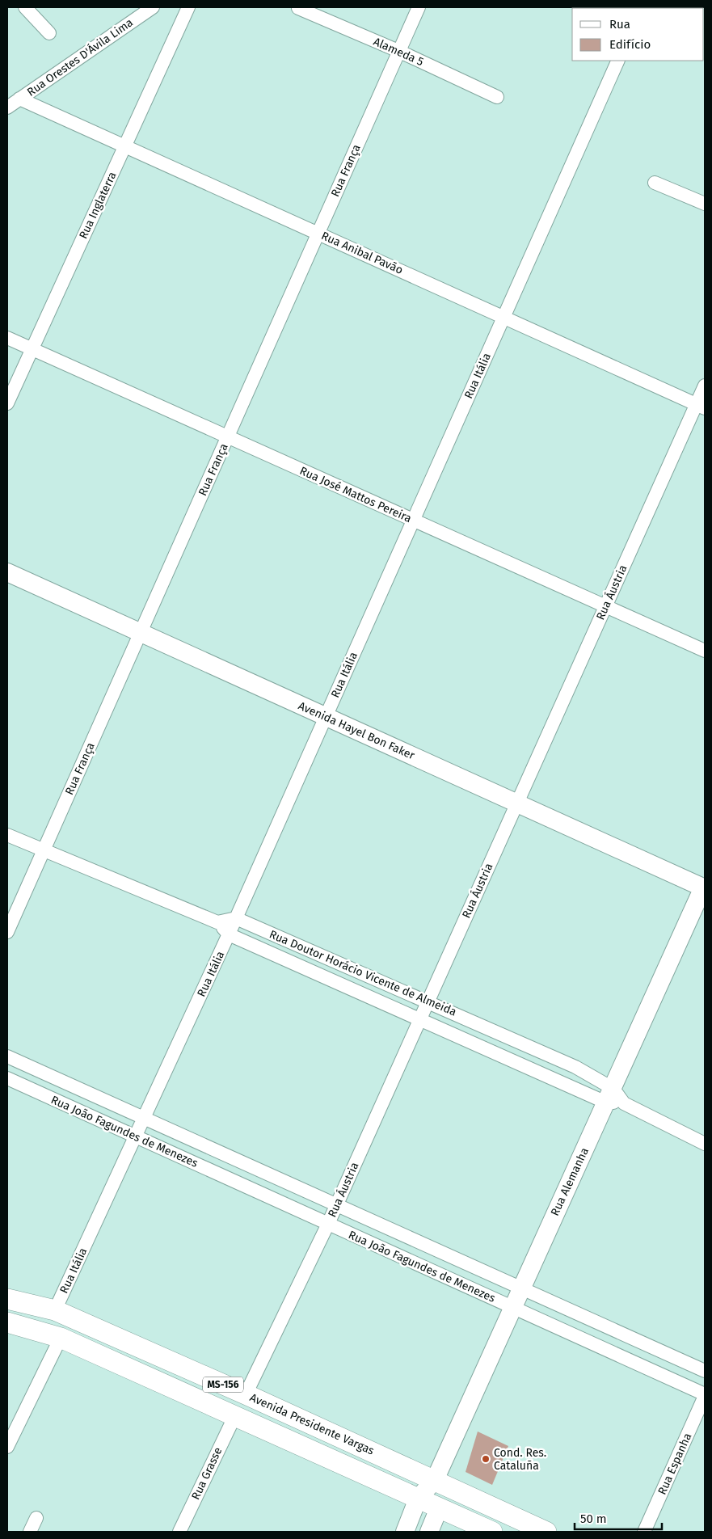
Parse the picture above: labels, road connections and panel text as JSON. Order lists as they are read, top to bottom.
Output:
{
  "streets": {
    "main road": ["MS-156", "Avenida Presidente Vargas"],
    "street": [
      "Alameda 5",
      "Rua Orestes D'Ávila Lima",
      "Rua França",
      "Rua Inglaterra",
      "Rua Anibal Pavão",
      "Rua Itália",
      "Rua José Mattos Pereira",
      "Rua Áustria",
      "Avenida Hayel Bon Faker",
      "Rua Doutor Horácio Vicente de Almeida",
      "Rua João Fagundes de Menezes",
      "Rua Alemanha",
      "Rua Espanha",
      "Rua Grasse"
    ]
  },
  "crossings": [
    ["Alameda 5", "Rua França"],
    ["Rua Orestes D'Ávila Lima", "Rua Anibal Pavão"],
    ["Rua França", "Rua Anibal Pavão"],
    ["Rua França", "Rua José Mattos Pereira"],
    ["Rua França", "Avenida Hayel Bon Faker"],
    ["Rua Inglaterra", "Rua Anibal Pavão"],
    ["Rua Inglaterra", "Rua José Mattos Pereira"],
    ["Rua Anibal Pavão", "Rua Itália"],
    ["Rua Anibal Pavão", "Rua Áustria"],
    ["Rua Itália", "Rua José Mattos Pereira"],
    ["Rua Itália", "Avenida Hayel Bon Faker"],
    ["Rua Itália", "Rua Doutor Horácio Vicente de Almeida"],
    ["Rua Itália", "Rua João Fagundes de Menezes"],
    ["Rua Itália", "Avenida Presidente Vargas"],
    ["Rua José Mattos Pereira", "Rua Áustria"],
    ["Rua Áustria", "Avenida Hayel Bon Faker"],
    ["Rua Áustria", "Rua Doutor Horácio Vicente de Almeida"],
    ["Rua Áustria", "Rua João Fagundes de Menezes"],
    ["Rua Áustria", "Avenida Presidente Vargas"],
    ["Avenida Hayel Bon Faker", "Rua Alemanha"],
    ["Rua Doutor Horácio Vicente de Almeida", "Rua Alemanha"],
    ["Rua João Fagundes de Menezes", "Rua Alemanha"],
    ["Rua João Fagundes de Menezes", "Rua Espanha"],
    ["Rua Alemanha", "Avenida Presidente Vargas"],
    ["Avenida Presidente Vargas", "Rua Grasse"]
  ],
  "places": ["Cond. Res. Cataluña"],
  "legend": ["Rua", "Edifício"],
  "scale_bar": "50 m"
}
